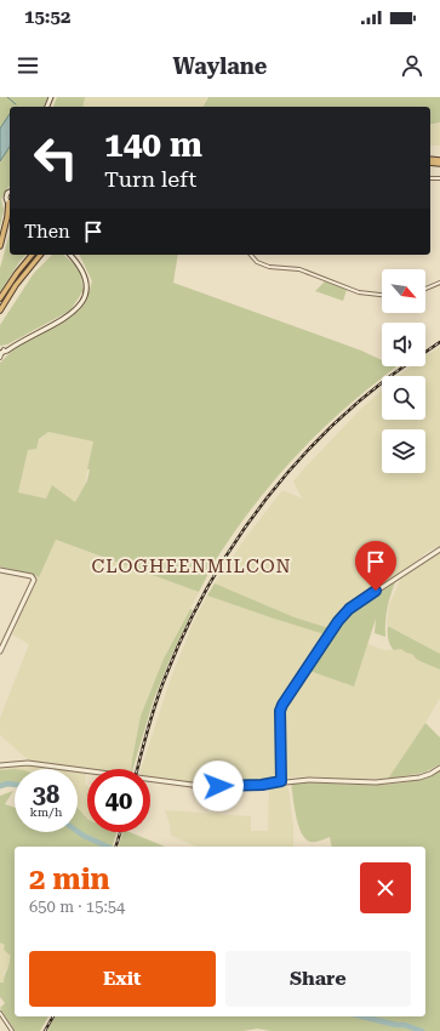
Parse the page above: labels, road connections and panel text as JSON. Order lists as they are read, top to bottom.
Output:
{
  "districts": ["CLOGHEENMILCON"],
  "north": "bottom right",
  "page": {
    "status": "15:52",
    "header": "Waylane",
    "turn": ["140 m", "Turn left"],
    "then": "Then",
    "speed": "38 km/h",
    "limit": "40",
    "heading": ["2 min", "650 m · 15:54"],
    "buttons": ["Exit", "Share"]
  }
}
